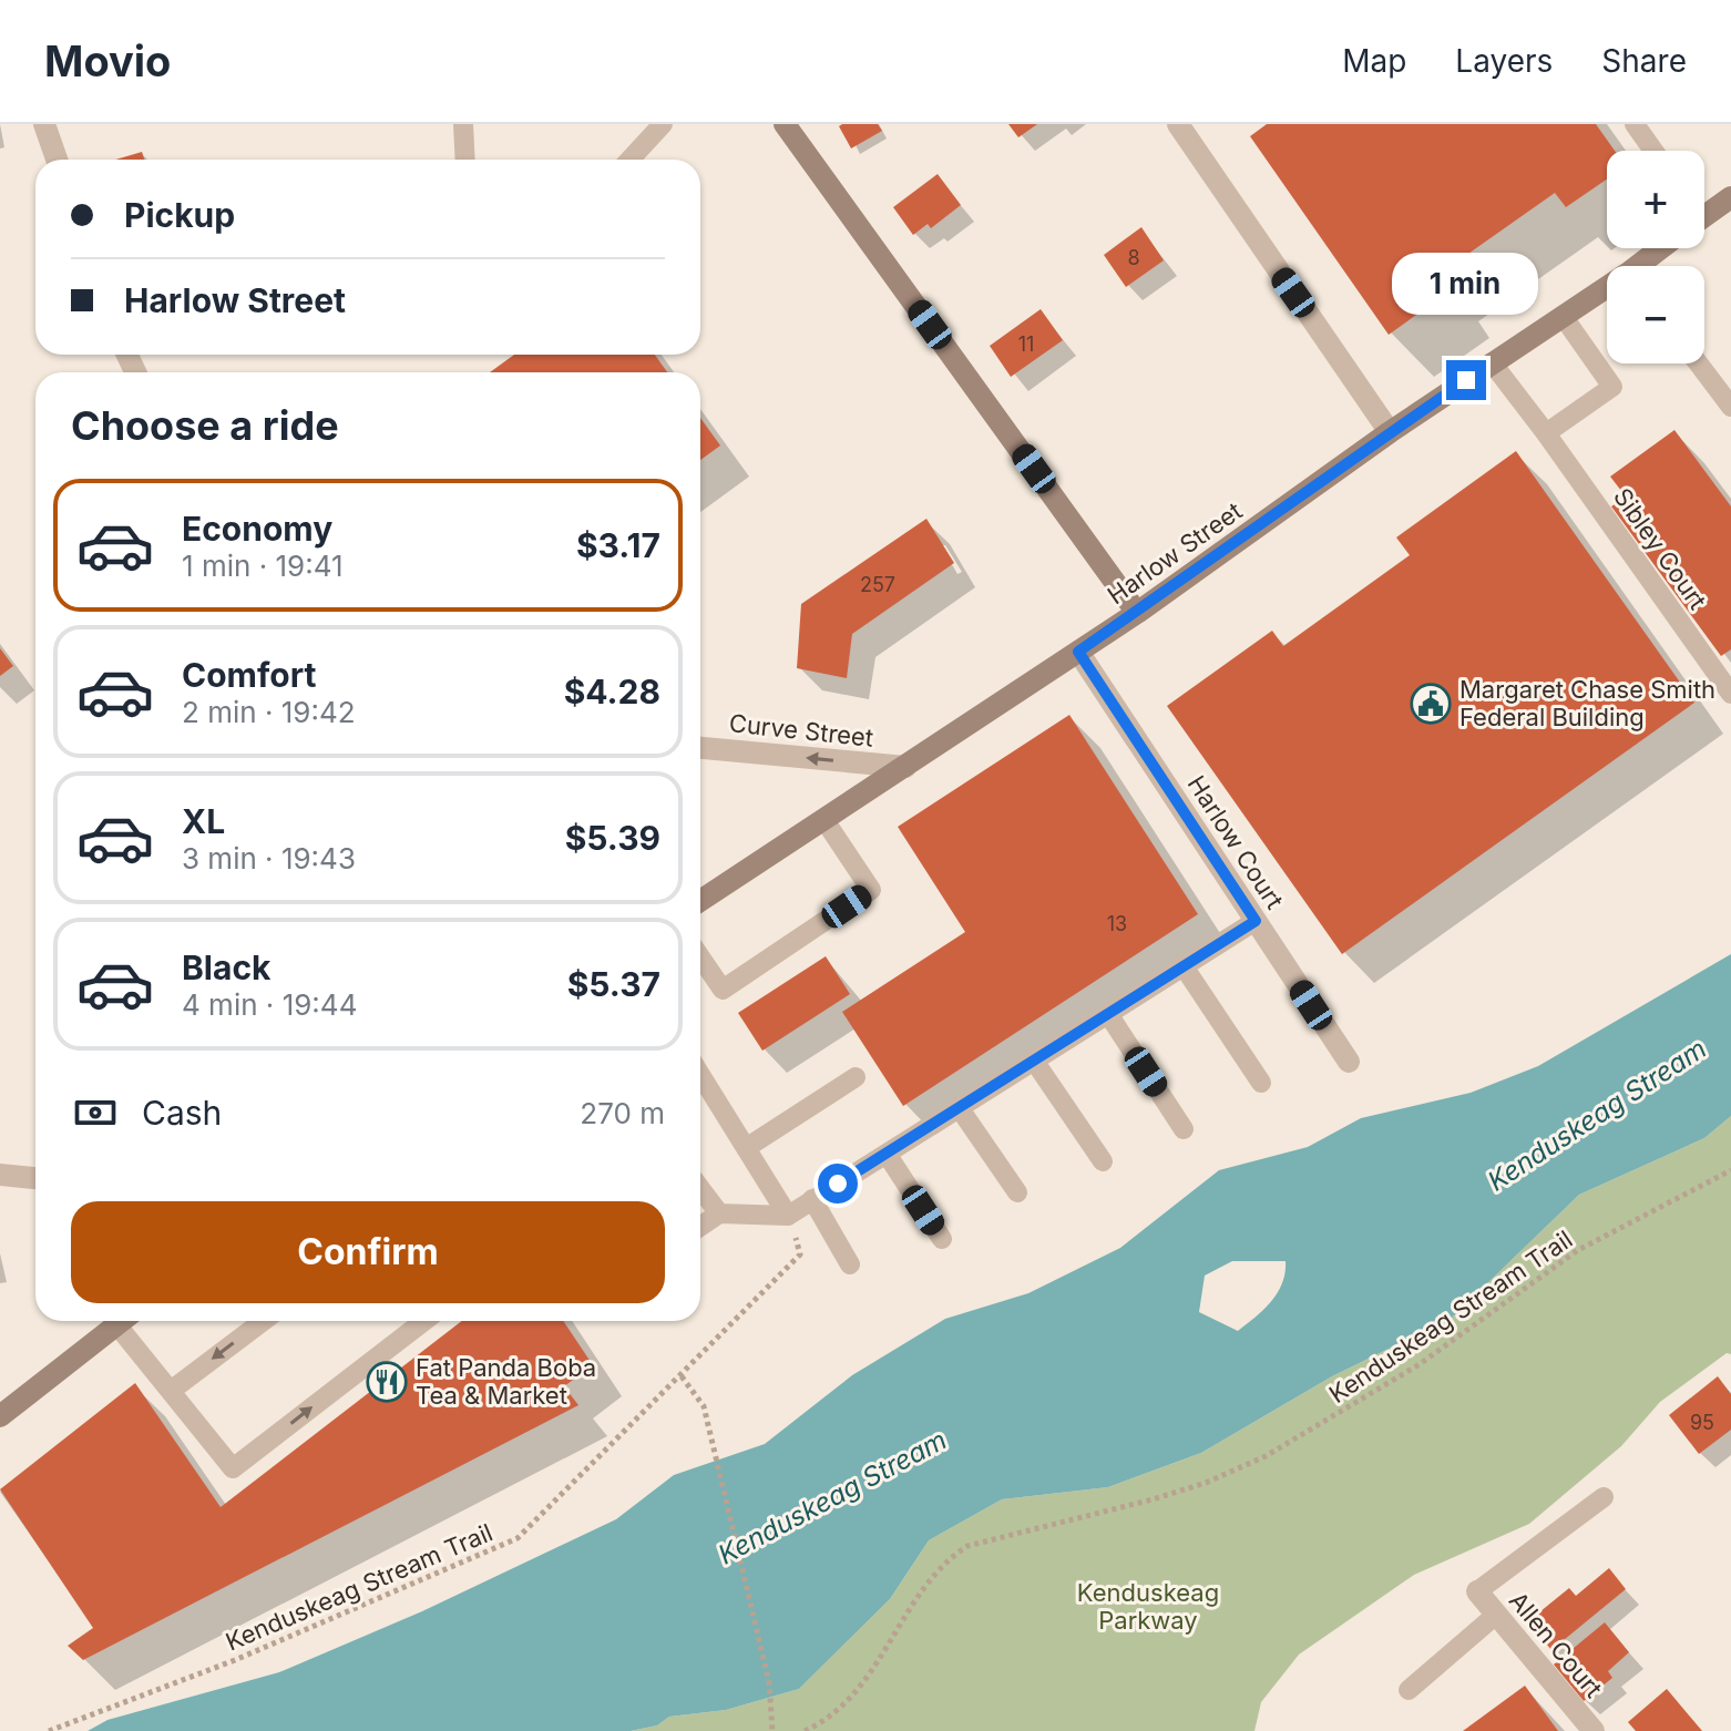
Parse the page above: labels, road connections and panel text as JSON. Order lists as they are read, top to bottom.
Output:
{
  "streets": {
    "street": [
      "Harlow Street",
      "Curve Street",
      "Harlow Court",
      "Allen Court"
    ],
    "lane": ["Sibley Court"],
    "path": ["Kenduskeag Stream Trail"]
  },
  "crossings": [
    ["Sibley Court", "Harlow Street"],
    ["Harlow Street", "Curve Street"],
    ["Harlow Street", "Harlow Court"]
  ],
  "one_way": ["Curve Street"],
  "water": ["Kenduskeag Stream"],
  "parks": ["Kenduskeag Parkway"],
  "places": {
    "public building": ["Margaret Chase Smith Federal Building"],
    "restaurant": ["Fat Panda Boba Tea & Market"]
  },
  "house_numbers": [
    "8",
    "11",
    "257",
    "13",
    "95"
  ],
  "page": {
    "header": "Movio",
    "nav": ["Map", "Layers", "Share"],
    "map_buttons": ["+", "−"],
    "banner": ["Pickup", "Harlow Street"],
    "bubble": "1 min",
    "heading": "Choose a ride",
    "list": [
      {
        "name": "Economy",
        "note": "1 min · 19:41",
        "value": "$3.17"
      },
      {
        "name": "Comfort",
        "note": "2 min · 19:42",
        "value": "$4.28"
      },
      {
        "name": "XL",
        "note": "3 min · 19:43",
        "value": "$5.39"
      },
      {
        "name": "Black",
        "note": "4 min · 19:44",
        "value": "$5.37"
      }
    ],
    "pay": ["Cash", "270 m"],
    "buttons": "Confirm"
  }
}
